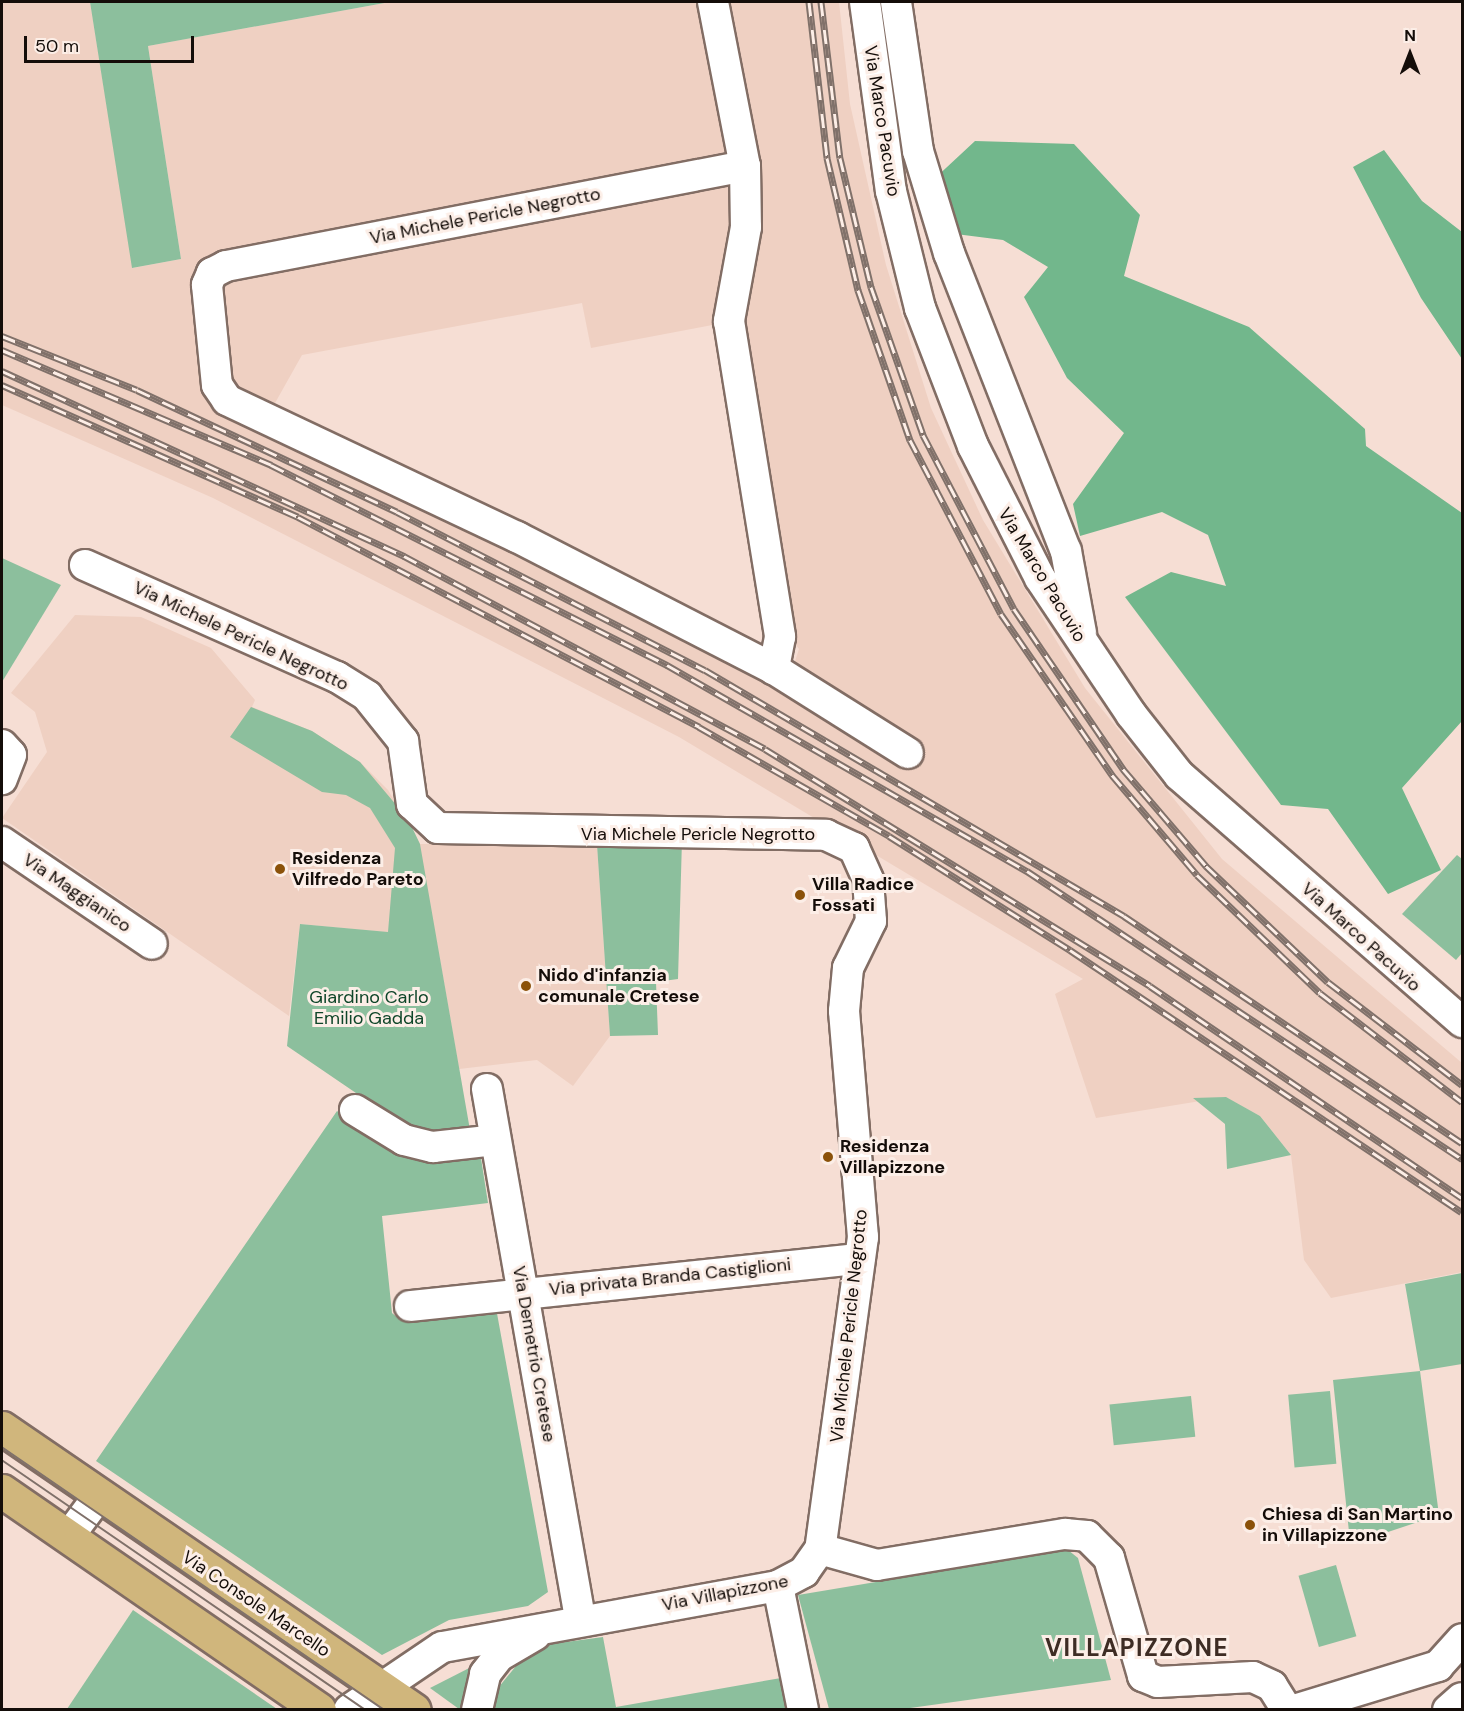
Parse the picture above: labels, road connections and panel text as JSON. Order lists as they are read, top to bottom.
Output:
{
  "streets": {
    "main road": ["Via Console Marcello"],
    "street": [
      "Via Marco Pacuvio",
      "Via Michele Pericle Negrotto",
      "Via Maggianico",
      "Via privata Branda Castiglioni",
      "Via Demetrio Cretese",
      "Via Villapizzone"
    ]
  },
  "crossings": [
    ["Via Michele Pericle Negrotto", "Via privata Branda Castiglioni"],
    ["Via Michele Pericle Negrotto", "Via Villapizzone"],
    ["Via privata Branda Castiglioni", "Via Demetrio Cretese"],
    ["Via Demetrio Cretese", "Via Villapizzone"],
    ["Via Villapizzone", "Via Console Marcello"]
  ],
  "districts": ["VILLAPIZZONE"],
  "parks": ["Giardino Carlo Emilio Gadda"],
  "places": [
    "Residenza Vilfredo Pareto",
    "Villa Radice Fossati",
    "Nido d'infanzia comunale Cretese",
    "Residenza Villapizzone",
    "Chiesa di San Martino in Villapizzone"
  ],
  "scale_bar": "50 m",
  "north": "top"
}
